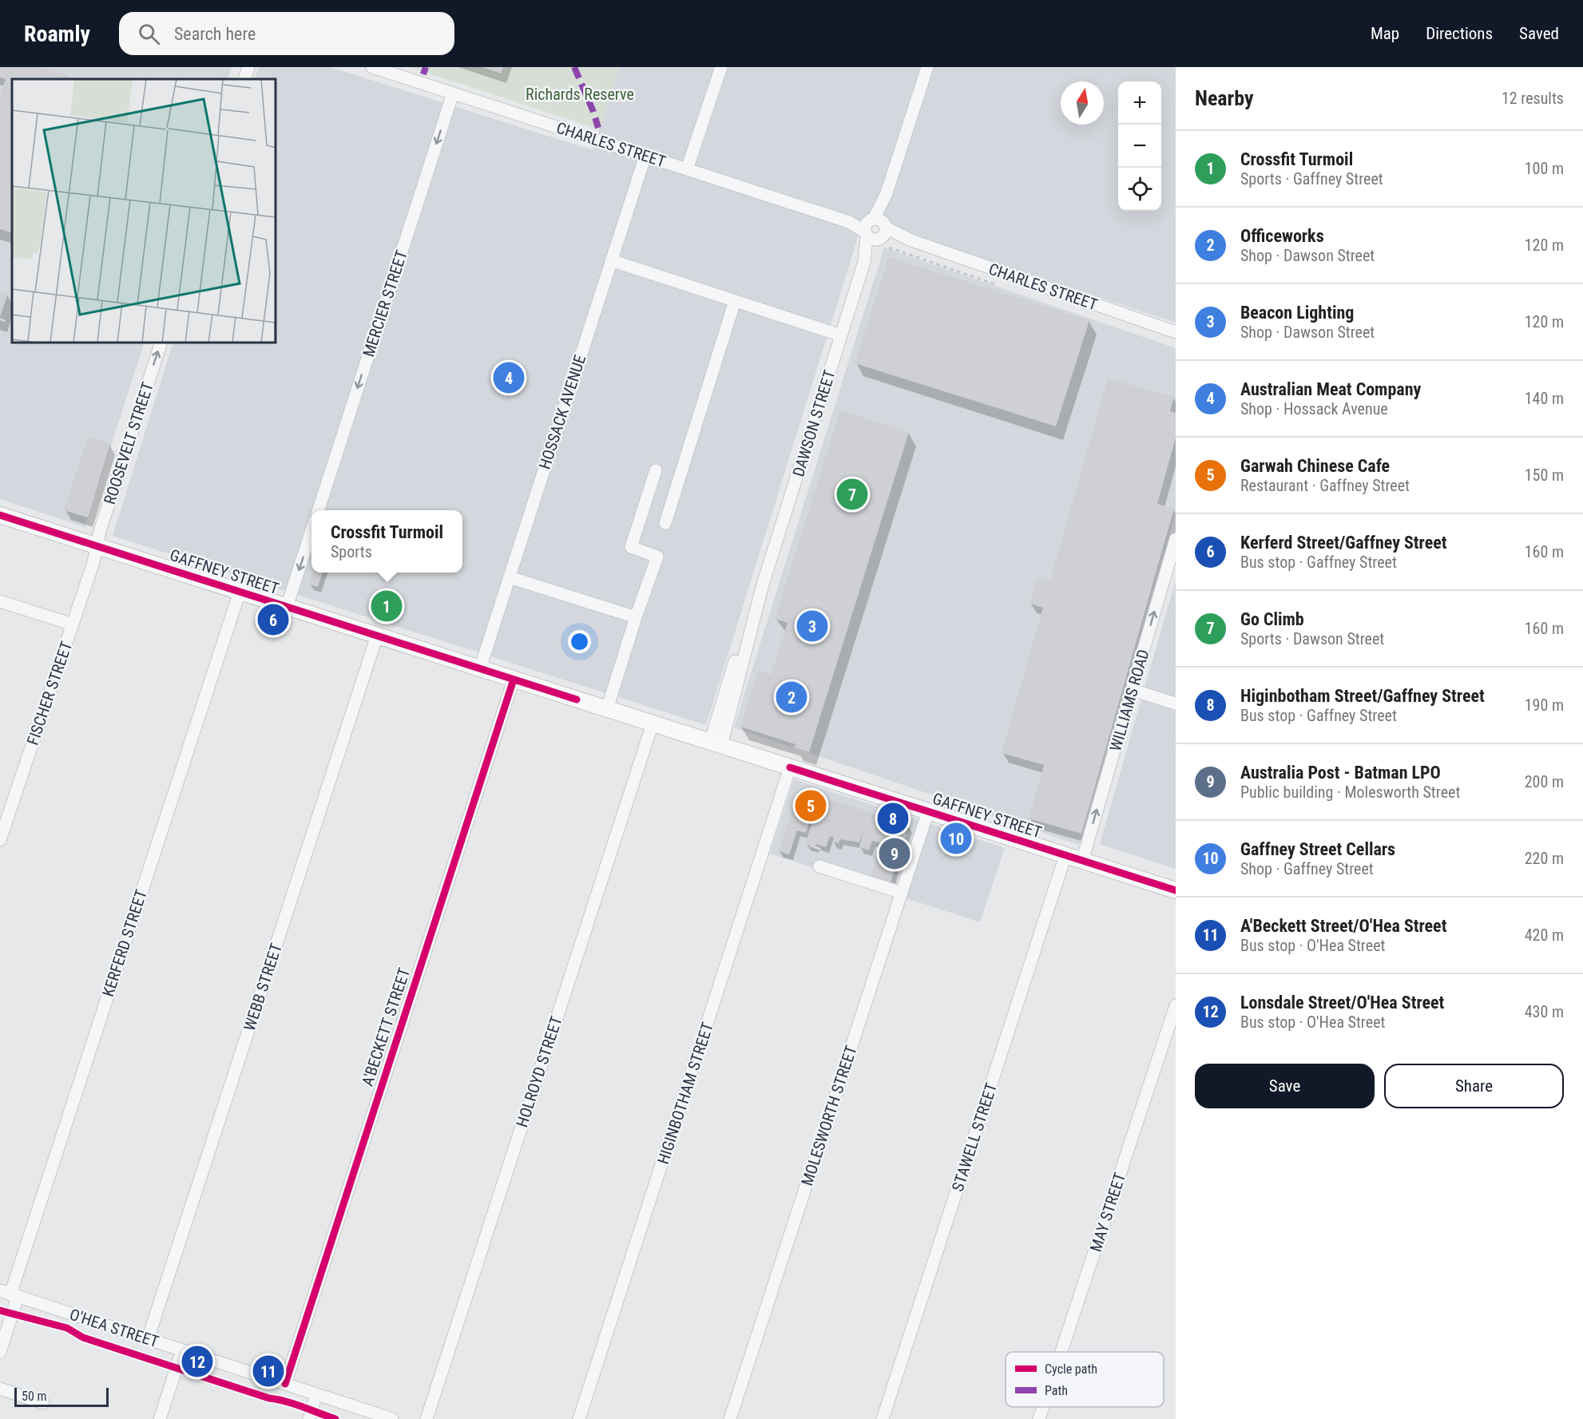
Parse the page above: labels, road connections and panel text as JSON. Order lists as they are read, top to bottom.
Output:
{
  "streets": {
    "main road": ["GAFFNEY STREET"],
    "street": [
      "CHARLES STREET",
      "MERCIER STREET",
      "HOSSACK AVENUE",
      "DAWSON STREET",
      "ROOSEVELT STREET",
      "FISCHER STREET",
      "WILLIAMS ROAD",
      "KERFERD STREET",
      "WEBB STREET",
      "A'BECKETT STREET",
      "HOLROYD STREET",
      "HIGINBOTHAM STREET",
      "MOLESWORTH STREET",
      "STAWELL STREET",
      "MAY STREET",
      "O'HEA STREET"
    ]
  },
  "crossings": [
    ["CHARLES STREET", "MERCIER STREET"],
    ["CHARLES STREET", "HOSSACK AVENUE"],
    ["CHARLES STREET", "DAWSON STREET"],
    ["HOSSACK AVENUE", "GAFFNEY STREET"],
    ["DAWSON STREET", "GAFFNEY STREET"],
    ["ROOSEVELT STREET", "GAFFNEY STREET"],
    ["ROOSEVELT STREET", "FISCHER STREET"],
    ["GAFFNEY STREET", "FISCHER STREET"],
    ["GAFFNEY STREET", "WILLIAMS ROAD"],
    ["GAFFNEY STREET", "KERFERD STREET"],
    ["GAFFNEY STREET", "WEBB STREET"],
    ["GAFFNEY STREET", "A'BECKETT STREET"],
    ["GAFFNEY STREET", "HOLROYD STREET"],
    ["GAFFNEY STREET", "HIGINBOTHAM STREET"],
    ["GAFFNEY STREET", "MOLESWORTH STREET"],
    ["GAFFNEY STREET", "STAWELL STREET"],
    ["KERFERD STREET", "O'HEA STREET"],
    ["WEBB STREET", "O'HEA STREET"],
    ["A'BECKETT STREET", "O'HEA STREET"]
  ],
  "one_way": ["MERCIER STREET", "ROOSEVELT STREET", "WILLIAMS ROAD"],
  "parks": ["Richards Reserve"],
  "legend": ["Cycle path", "Path"],
  "scale_bar": "50 m",
  "north": "top",
  "page": {
    "header": "Roamly",
    "search": "Search here",
    "nav": ["Map", "Directions", "Saved"],
    "heading": ["Nearby", "12 results"],
    "map_buttons": ["+", "−"],
    "list": [
      {
        "mark": "1",
        "name": "Crossfit Turmoil",
        "note": "Sports · Gaffney Street",
        "value": "100 m"
      },
      {
        "mark": "2",
        "name": "Officeworks",
        "note": "Shop · Dawson Street",
        "value": "120 m"
      },
      {
        "mark": "3",
        "name": "Beacon Lighting",
        "note": "Shop · Dawson Street",
        "value": "120 m"
      },
      {
        "mark": "4",
        "name": "Australian Meat Company",
        "note": "Shop · Hossack Avenue",
        "value": "140 m"
      },
      {
        "mark": "5",
        "name": "Garwah Chinese Cafe",
        "note": "Restaurant · Gaffney Street",
        "value": "150 m"
      },
      {
        "mark": "6",
        "name": "Kerferd Street/Gaffney Street",
        "note": "Bus stop · Gaffney Street",
        "value": "160 m"
      },
      {
        "mark": "7",
        "name": "Go Climb",
        "note": "Sports · Dawson Street",
        "value": "160 m"
      },
      {
        "mark": "8",
        "name": "Higinbotham Street/Gaffney Street",
        "note": "Bus stop · Gaffney Street",
        "value": "190 m"
      },
      {
        "mark": "9",
        "name": "Australia Post - Batman LPO",
        "note": "Public building · Molesworth Street",
        "value": "200 m"
      },
      {
        "mark": "10",
        "name": "Gaffney Street Cellars",
        "note": "Shop · Gaffney Street",
        "value": "220 m"
      },
      {
        "mark": "11",
        "name": "A'Beckett Street/O'Hea Street",
        "note": "Bus stop · O'Hea Street",
        "value": "420 m"
      },
      {
        "mark": "12",
        "name": "Lonsdale Street/O'Hea Street",
        "note": "Bus stop · O'Hea Street",
        "value": "430 m"
      }
    ],
    "pins": [
      "4",
      "7",
      "1",
      "6",
      "3",
      "2",
      "5",
      "8",
      "10",
      "9",
      "12",
      "11"
    ],
    "popup": ["Crossfit Turmoil", "Sports"],
    "buttons": ["Save", "Share"],
    "scale": "50 m"
  }
}
